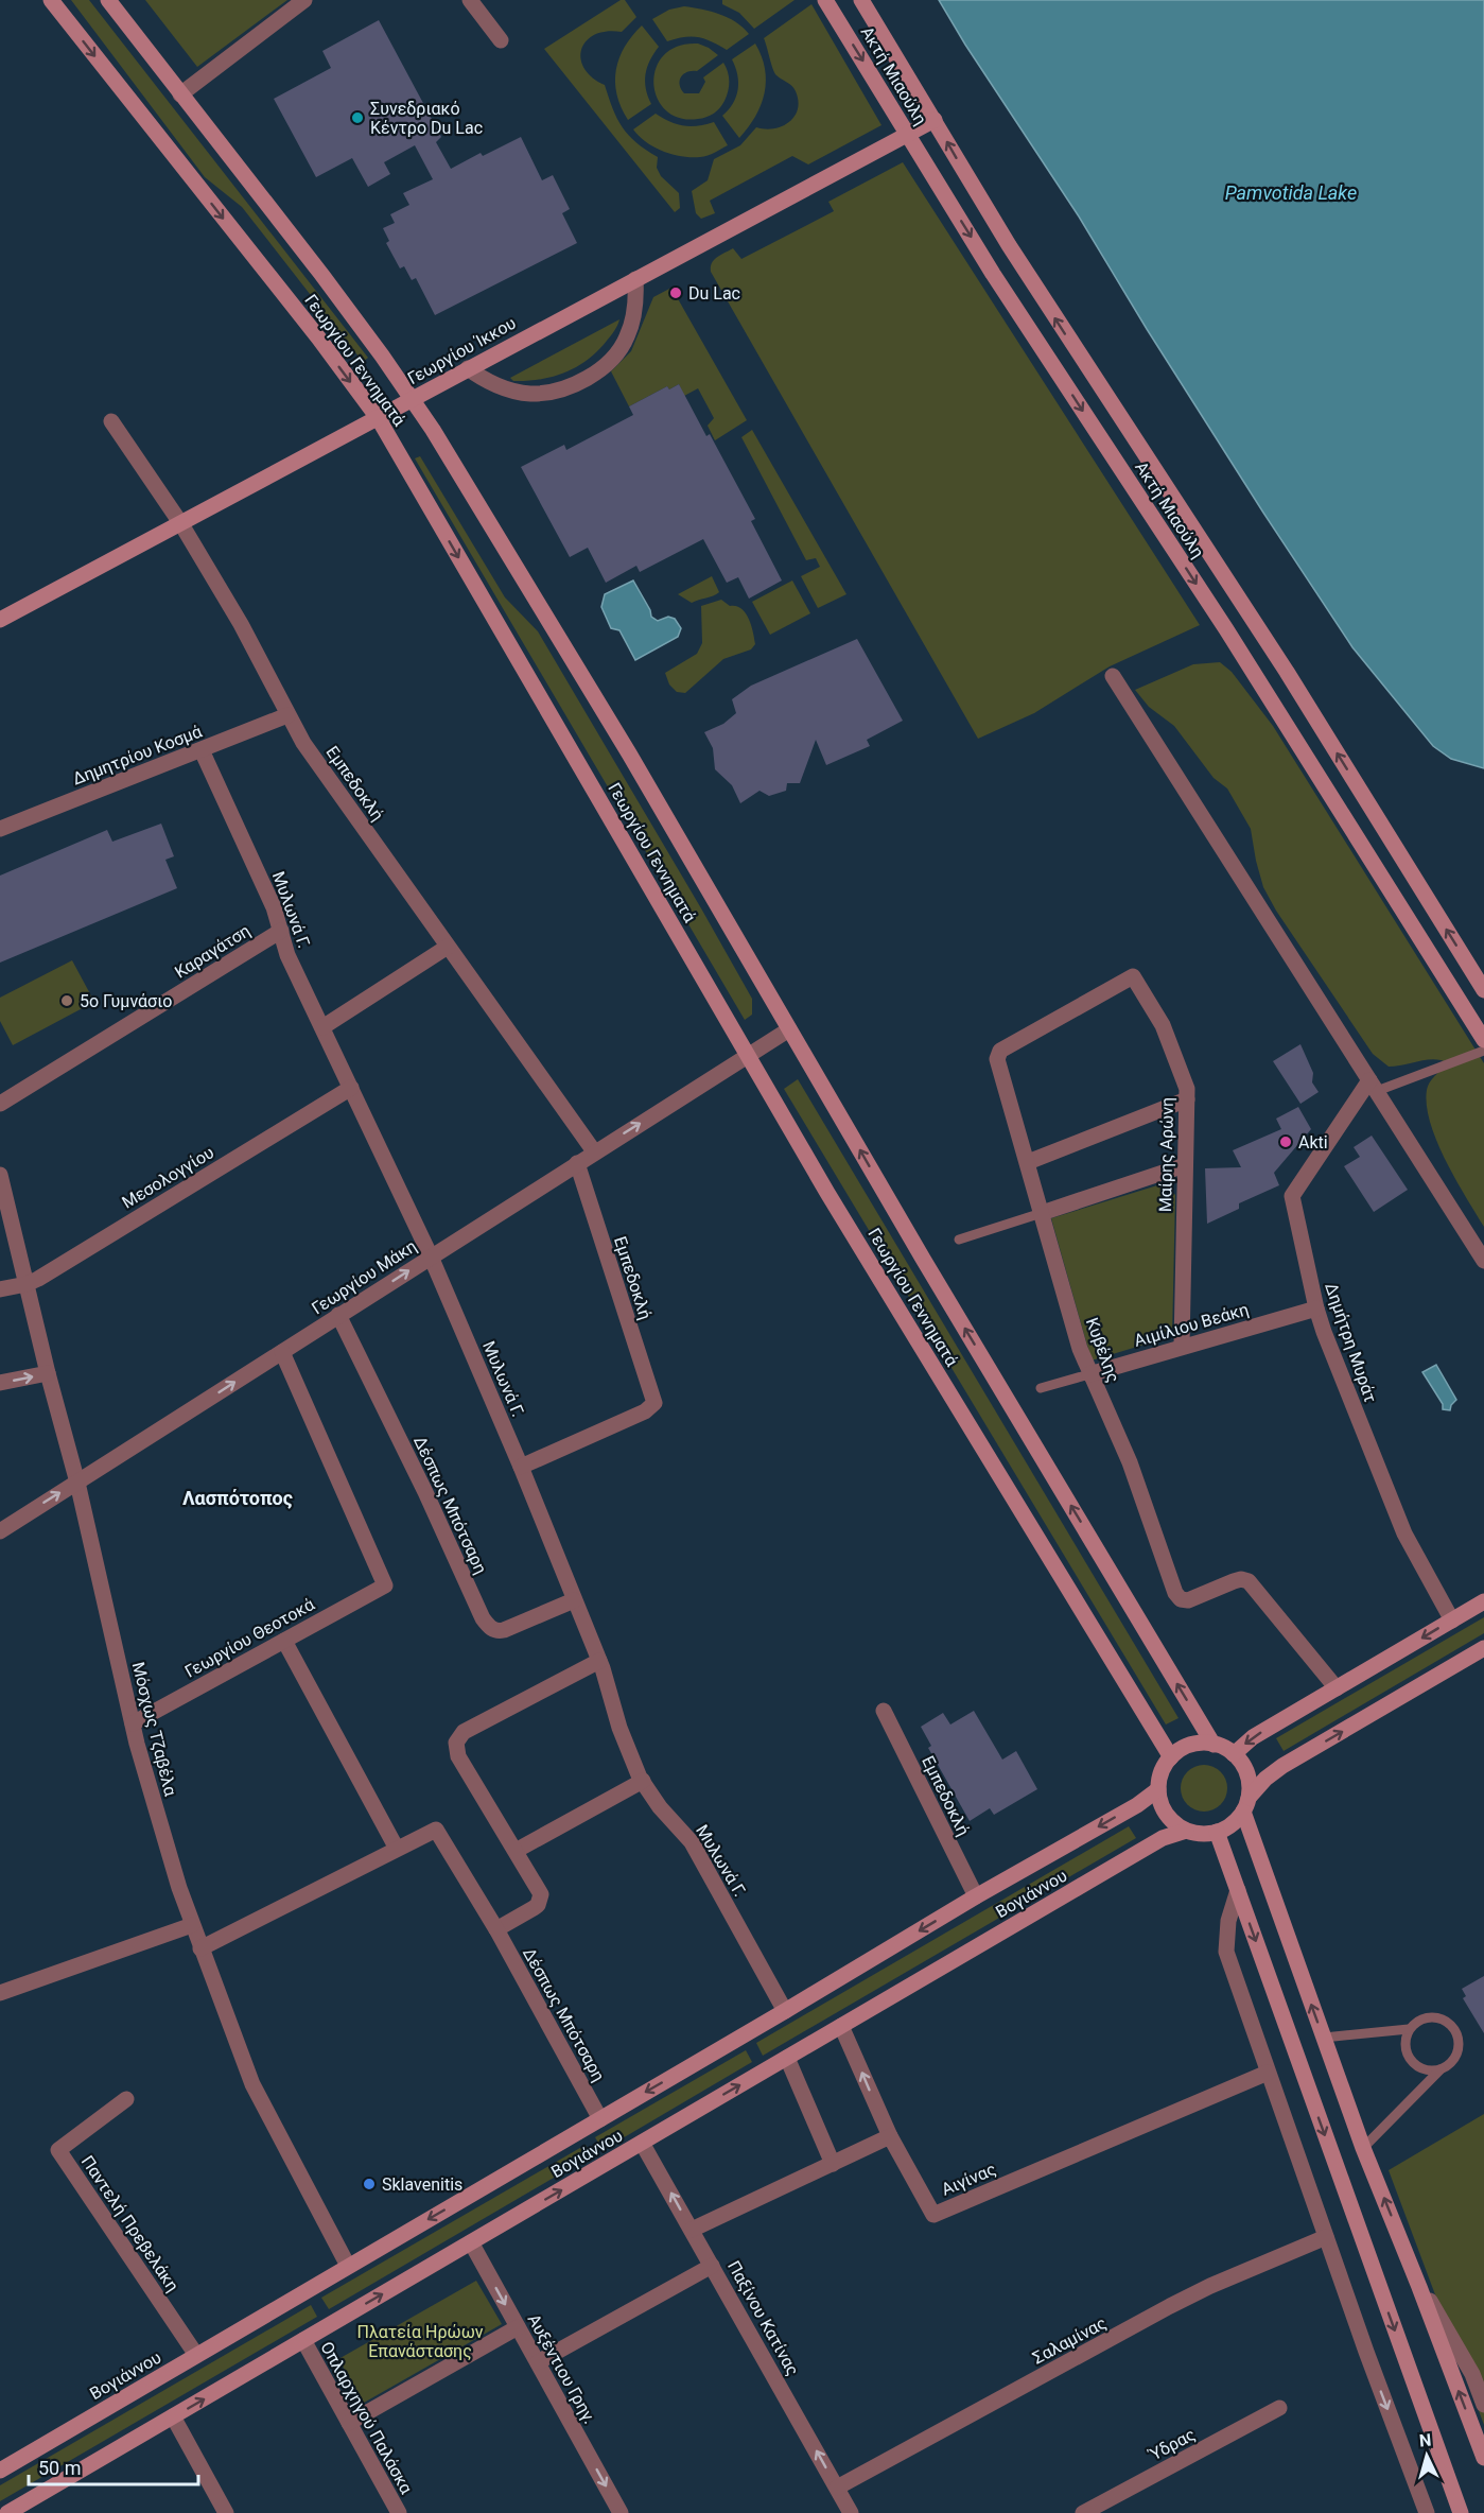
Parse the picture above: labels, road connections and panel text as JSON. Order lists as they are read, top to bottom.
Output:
{
  "streets": {
    "street": [
      "Ακτή Μιαούλη",
      "Γεωργίου Ίκκου",
      "Γεωργίου Γεννηματά",
      "Δημητρίου Κοσμά",
      "Εμπεδοκλή",
      "Μυλωνά Γ.",
      "Καραγάτση",
      "Μαίρης Αρώνη",
      "Μεσολογγίου",
      "Γεωργίου Μάκη",
      "Αιμίλιου Βεάκη",
      "Δημήτρη Μυράτ",
      "Κυβέλης",
      "Δέσπως Μπότσαρη",
      "Γεωργίου Θεοτοκά",
      "Μόσχως Τζαβέλα",
      "Βογιάννου",
      "Αιγίνας",
      "Παντελή Πρεβελάκη",
      "Παξίνου Κατίνας",
      "Σαλαμίνας",
      "Αυξέντιου Γρηγ.",
      "Οπλαρχηγού Παλάσκα",
      "Ύδρας"
    ]
  },
  "crossings": [
    ["Ακτή Μιαούλη", "Γεωργίου Ίκκου"],
    ["Γεωργίου Ίκκου", "Γεωργίου Γεννηματά"],
    ["Γεωργίου Ίκκου", "Εμπεδοκλή"],
    ["Γεωργίου Γεννηματά", "Γεωργίου Μάκη"],
    ["Γεωργίου Γεννηματά", "Βογιάννου"],
    ["Δημητρίου Κοσμά", "Εμπεδοκλή"],
    ["Δημητρίου Κοσμά", "Μυλωνά Γ."],
    ["Εμπεδοκλή", "Μυλωνά Γ."],
    ["Εμπεδοκλή", "Γεωργίου Μάκη"],
    ["Εμπεδοκλή", "Βογιάννου"],
    ["Μυλωνά Γ.", "Καραγάτση"],
    ["Μυλωνά Γ.", "Μεσολογγίου"],
    ["Μυλωνά Γ.", "Γεωργίου Μάκη"],
    ["Μυλωνά Γ.", "Δέσπως Μπότσαρη"],
    ["Μυλωνά Γ.", "Βογιάννου"],
    ["Μαίρης Αρώνη", "Αιμίλιου Βεάκη"],
    ["Μαίρης Αρώνη", "Κυβέλης"],
    ["Μεσολογγίου", "Μόσχως Τζαβέλα"],
    ["Γεωργίου Μάκη", "Δέσπως Μπότσαρη"],
    ["Γεωργίου Μάκη", "Γεωργίου Θεοτοκά"],
    ["Γεωργίου Μάκη", "Μόσχως Τζαβέλα"],
    ["Αιμίλιου Βεάκη", "Δημήτρη Μυράτ"],
    ["Αιμίλιου Βεάκη", "Κυβέλης"],
    ["Δέσπως Μπότσαρη", "Βογιάννου"],
    ["Γεωργίου Θεοτοκά", "Μόσχως Τζαβέλα"],
    ["Μόσχως Τζαβέλα", "Βογιάννου"],
    ["Βογιάννου", "Παντελή Πρεβελάκη"],
    ["Βογιάννου", "Παξίνου Κατίνας"],
    ["Βογιάννου", "Αυξέντιου Γρηγ."],
    ["Βογιάννου", "Οπλαρχηγού Παλάσκα"],
    ["Παξίνου Κατίνας", "Σαλαμίνας"]
  ],
  "one_way": ["Γεωργίου Μάκη", "Παξίνου Κατίνας", "Αυξέντιου Γρηγ."],
  "districts": ["Λασπότοπος"],
  "water": ["Pamvotida Lake"],
  "parks": ["Πλατεία Ηρώων Επανάστασης"],
  "places": [
    "Συνεδριακό Κέντρο Du Lac",
    "Du Lac",
    "5ο Γυμνάσιο",
    "Akti",
    "Sklavenitis"
  ],
  "scale_bar": "50 m",
  "north": "top"
}
